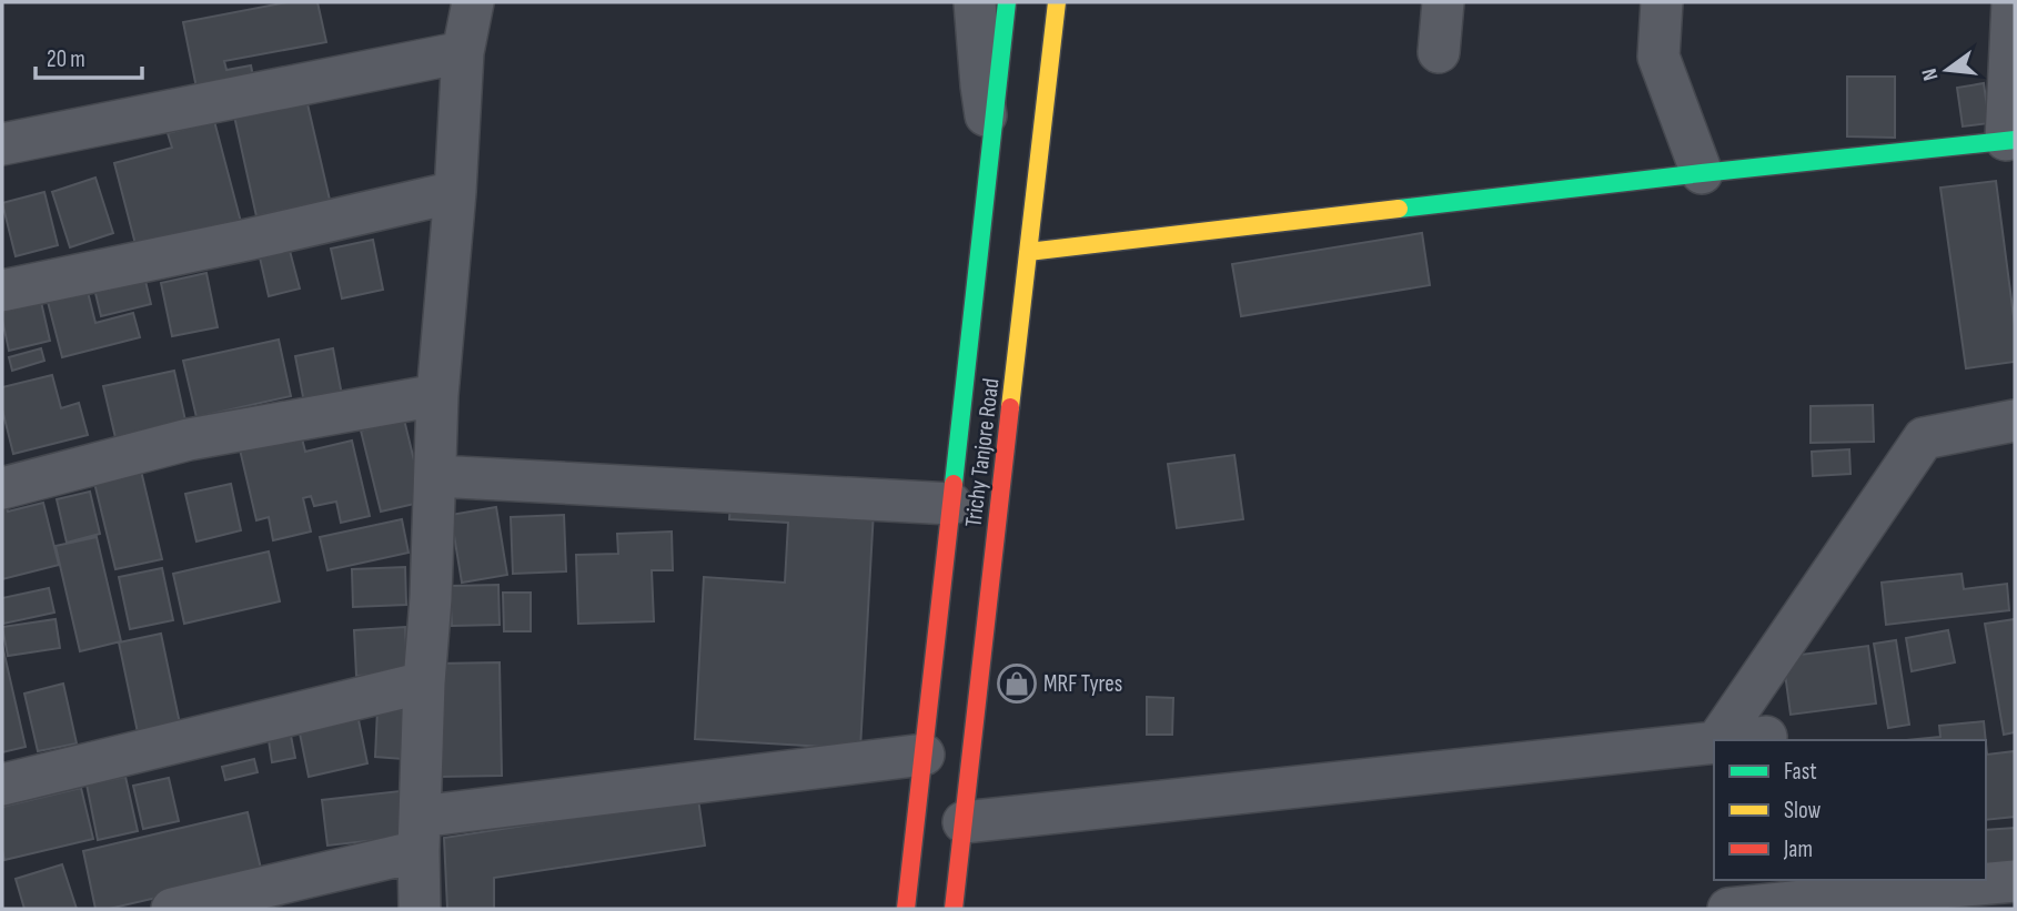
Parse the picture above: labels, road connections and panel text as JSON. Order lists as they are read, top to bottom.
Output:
{
  "streets": {
    "main road": ["Trichy Tanjore Road"]
  },
  "places": {
    "shop": ["MRF Tyres"]
  },
  "legend": ["Fast", "Slow", "Jam"],
  "scale_bar": "20 m",
  "north": "left"
}
